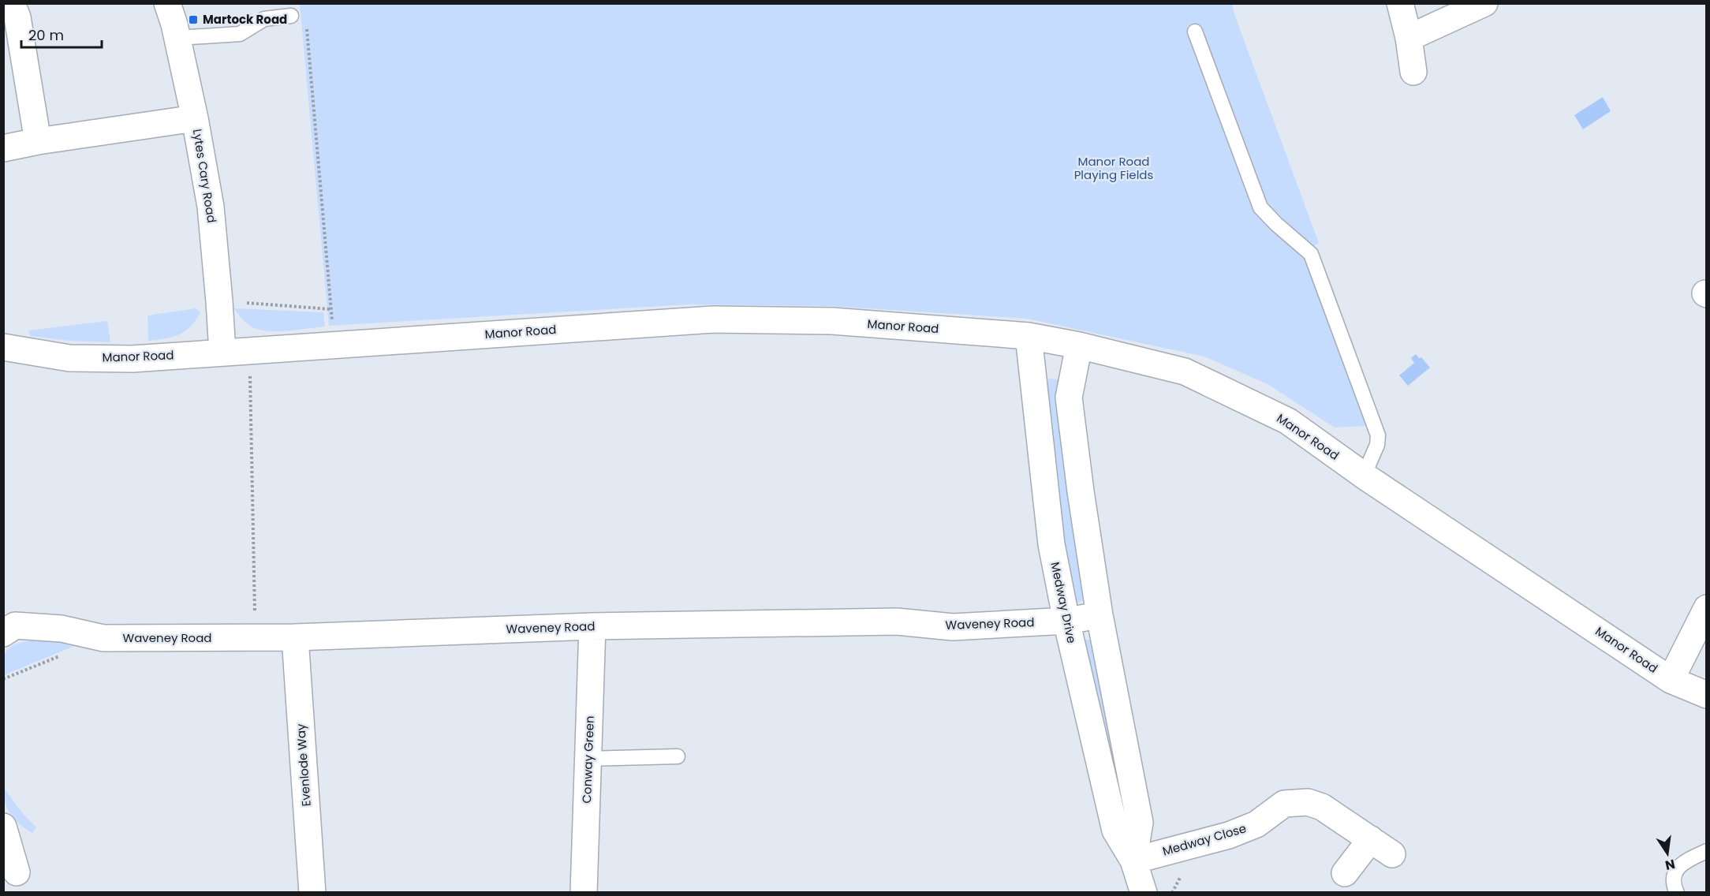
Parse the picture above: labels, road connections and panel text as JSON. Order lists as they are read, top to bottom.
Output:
{
  "streets": {
    "street": [
      "Lytes Cary Road",
      "Manor Road",
      "Medway Drive",
      "Waveney Road",
      "Conway Green",
      "Evenlode Way",
      "Medway Close"
    ]
  },
  "crossings": [
    ["Lytes Cary Road", "Manor Road"],
    ["Manor Road", "Medway Drive"],
    ["Medway Drive", "Waveney Road"],
    ["Medway Drive", "Medway Close"],
    ["Waveney Road", "Conway Green"],
    ["Waveney Road", "Evenlode Way"]
  ],
  "parks": ["Manor Road Playing Fields"],
  "places": {
    "transit": ["Martock Road"]
  },
  "scale_bar": "20 m",
  "north": "bottom"
}
